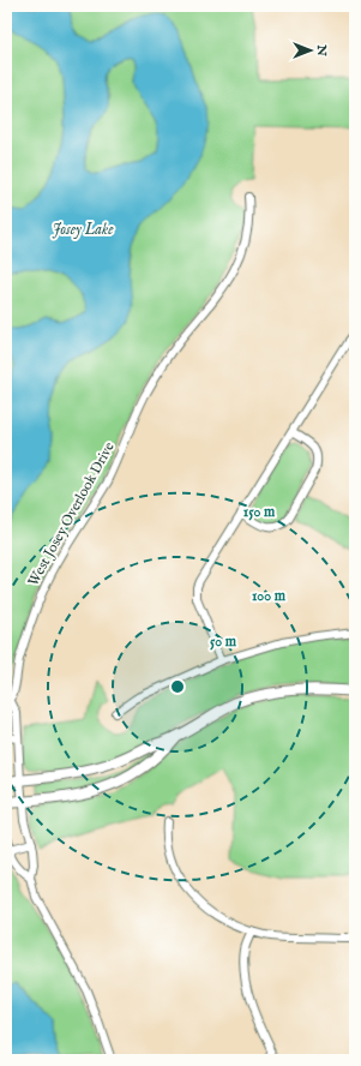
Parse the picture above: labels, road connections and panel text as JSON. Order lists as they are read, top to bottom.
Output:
{
  "streets": {
    "street": ["West Josey Overlook Drive"]
  },
  "water": ["Josey Lake"],
  "north": "right",
  "rings": ["150 m", "100 m", "50 m"]
}
